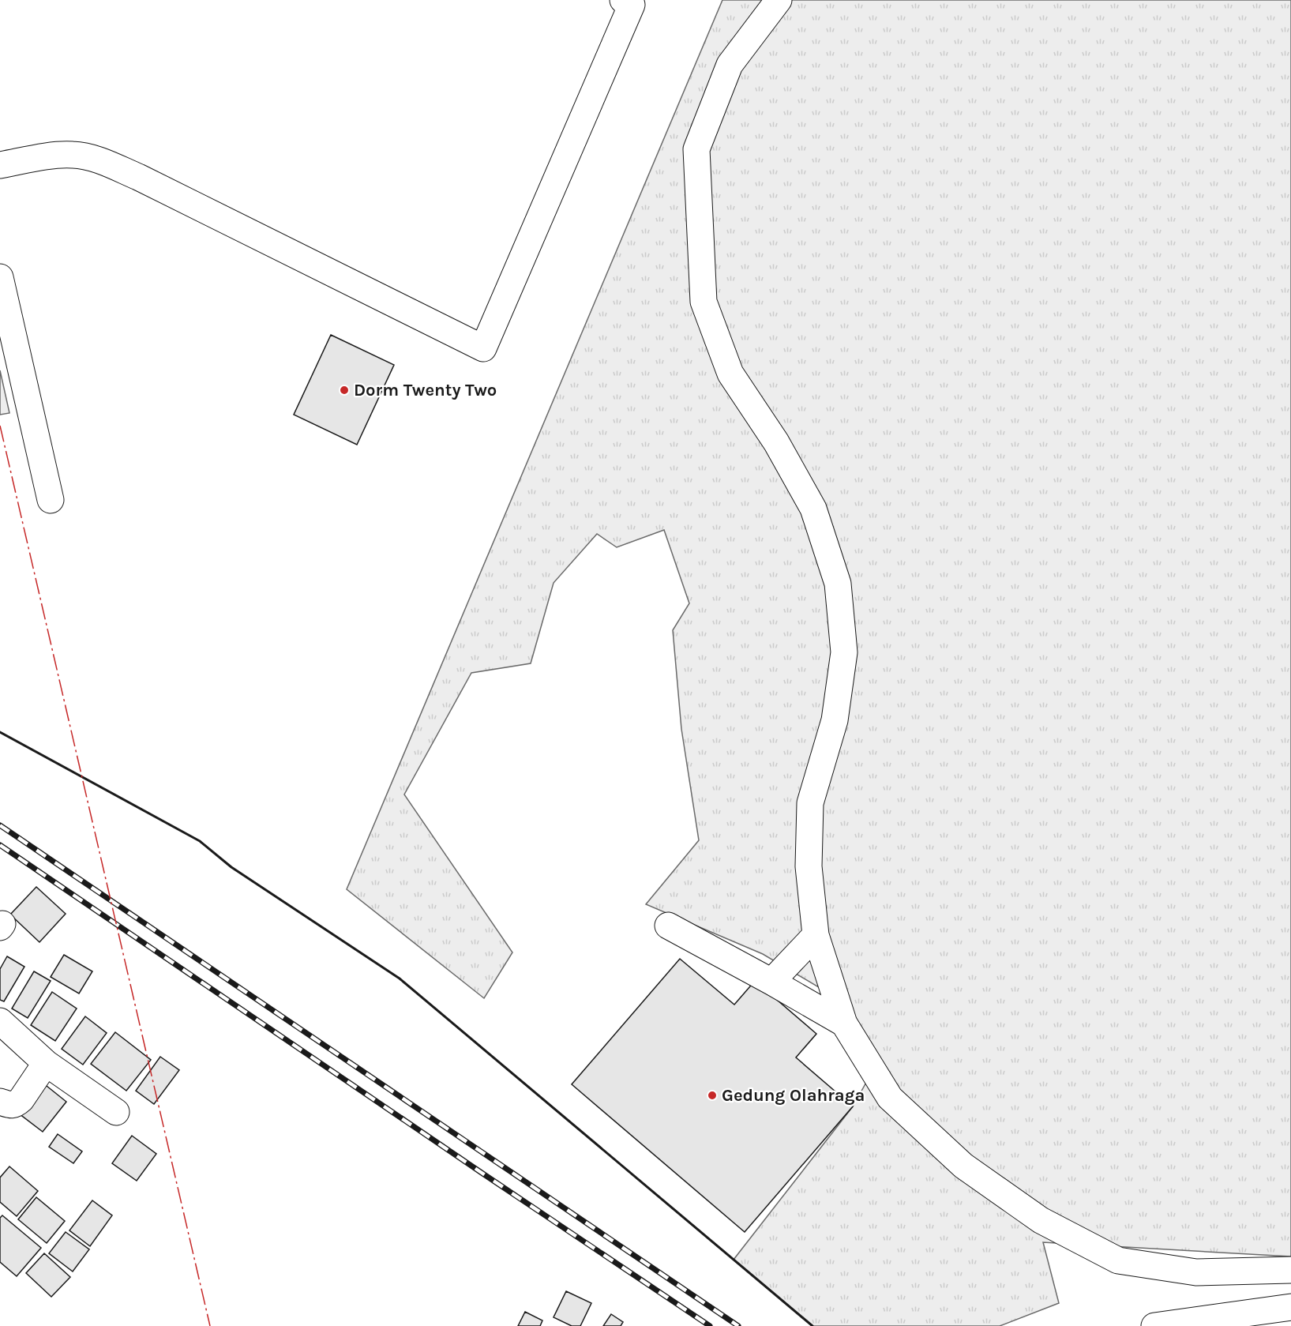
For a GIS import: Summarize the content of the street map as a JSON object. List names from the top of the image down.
{
  "places": ["Dorm Twenty Two", "Gedung Olahraga"]
}
